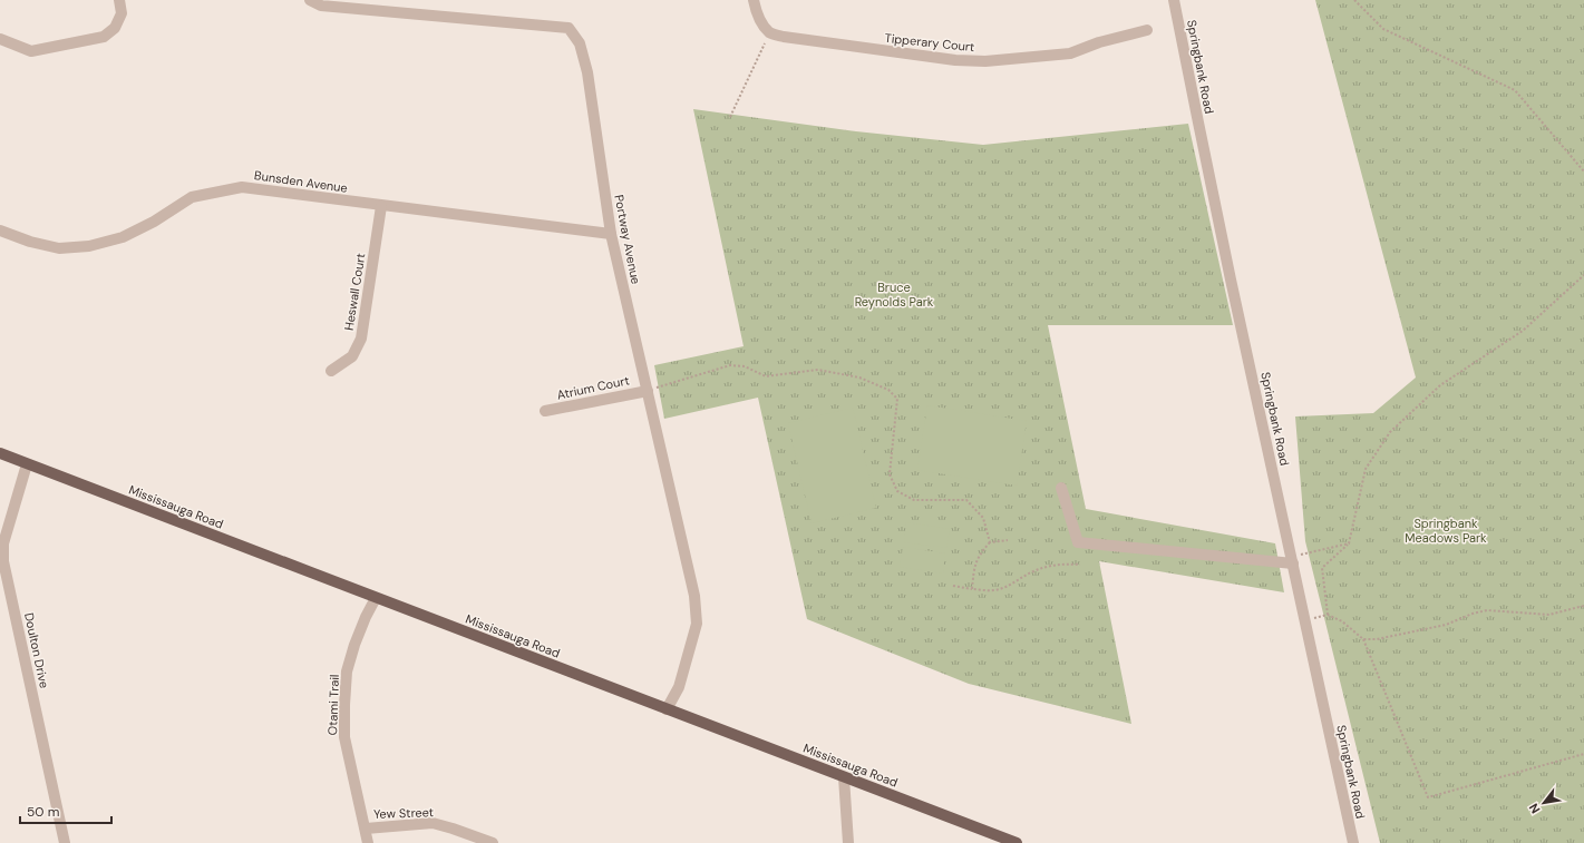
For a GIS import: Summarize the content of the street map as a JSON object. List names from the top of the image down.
{
  "streets": {
    "main road": ["Mississauga Road"],
    "street": [
      "Tipperary Court",
      "Springbank Road",
      "Bunsden Avenue",
      "Portway Avenue",
      "Heswall Court",
      "Atrium Court",
      "Doulton Drive",
      "Otami Trail",
      "Yew Street"
    ]
  },
  "crossings": [
    ["Bunsden Avenue", "Portway Avenue"],
    ["Bunsden Avenue", "Heswall Court"],
    ["Portway Avenue", "Atrium Court"],
    ["Portway Avenue", "Mississauga Road"],
    ["Mississauga Road", "Doulton Drive"],
    ["Mississauga Road", "Otami Trail"],
    ["Otami Trail", "Yew Street"]
  ],
  "parks": ["Bruce Reynolds Park", "Springbank Meadows Park"],
  "scale_bar": "50 m",
  "north": "bottom left"
}
